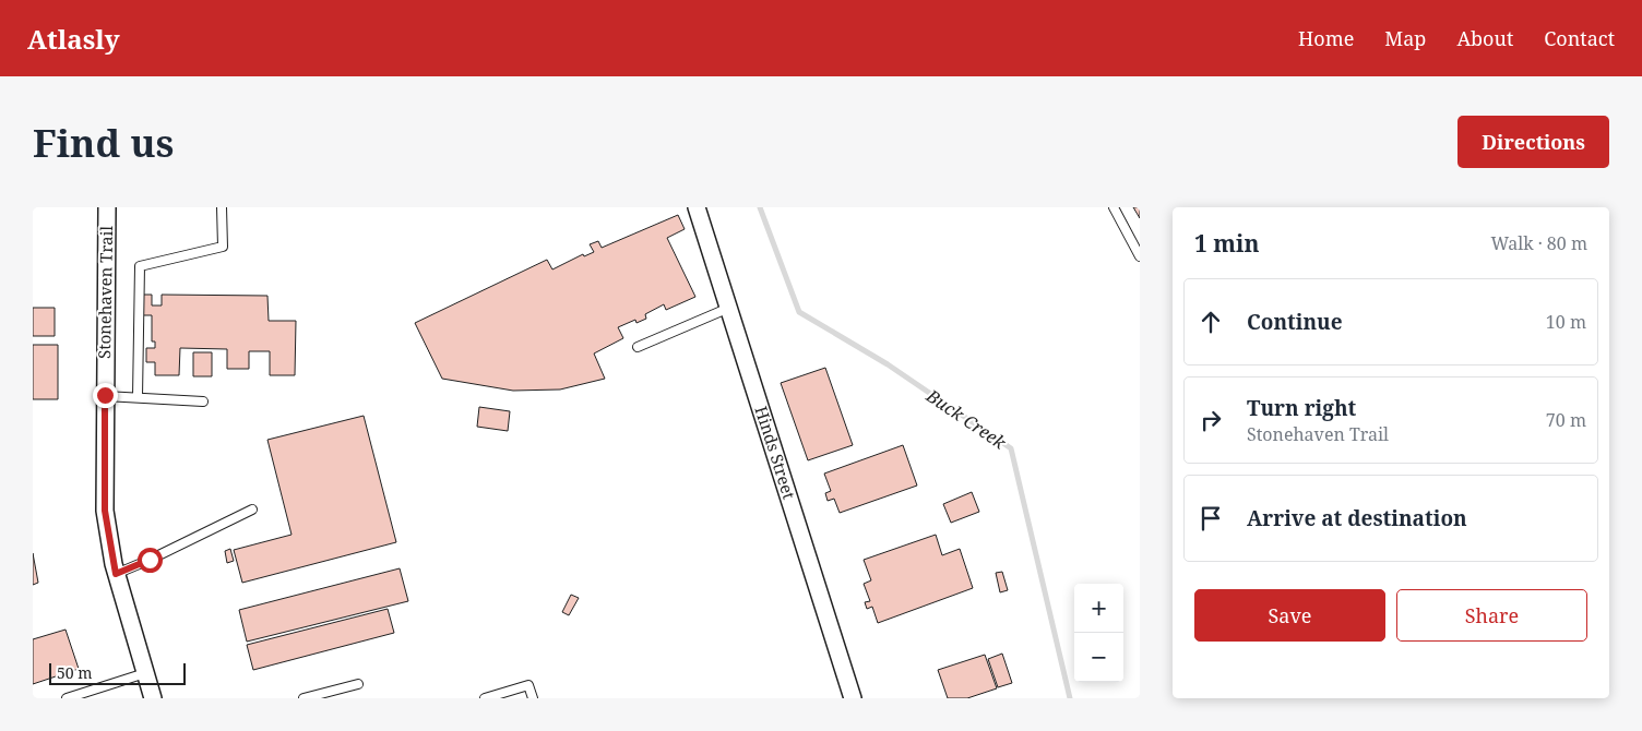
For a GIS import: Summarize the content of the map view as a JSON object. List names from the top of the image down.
{
  "streets": {
    "street": ["Stonehaven Trail", "Hinds Street"]
  },
  "water": ["Buck Creek"],
  "scale_bar": "50 m",
  "page": {
    "header": "Atlasly",
    "nav": [
      "Home",
      "Map",
      "About",
      "Contact"
    ],
    "buttons": [
      "Directions",
      ["Save", "Share"]
    ],
    "title": "Find us",
    "heading": ["1 min", "Walk · 80 m"],
    "list": [
      ["Continue", "10 m"],
      ["Turn right", "Stonehaven Trail", "70 m"],
      "Arrive at destination"
    ],
    "map_buttons": ["+", "−"],
    "scale": "50 m"
  }
}
